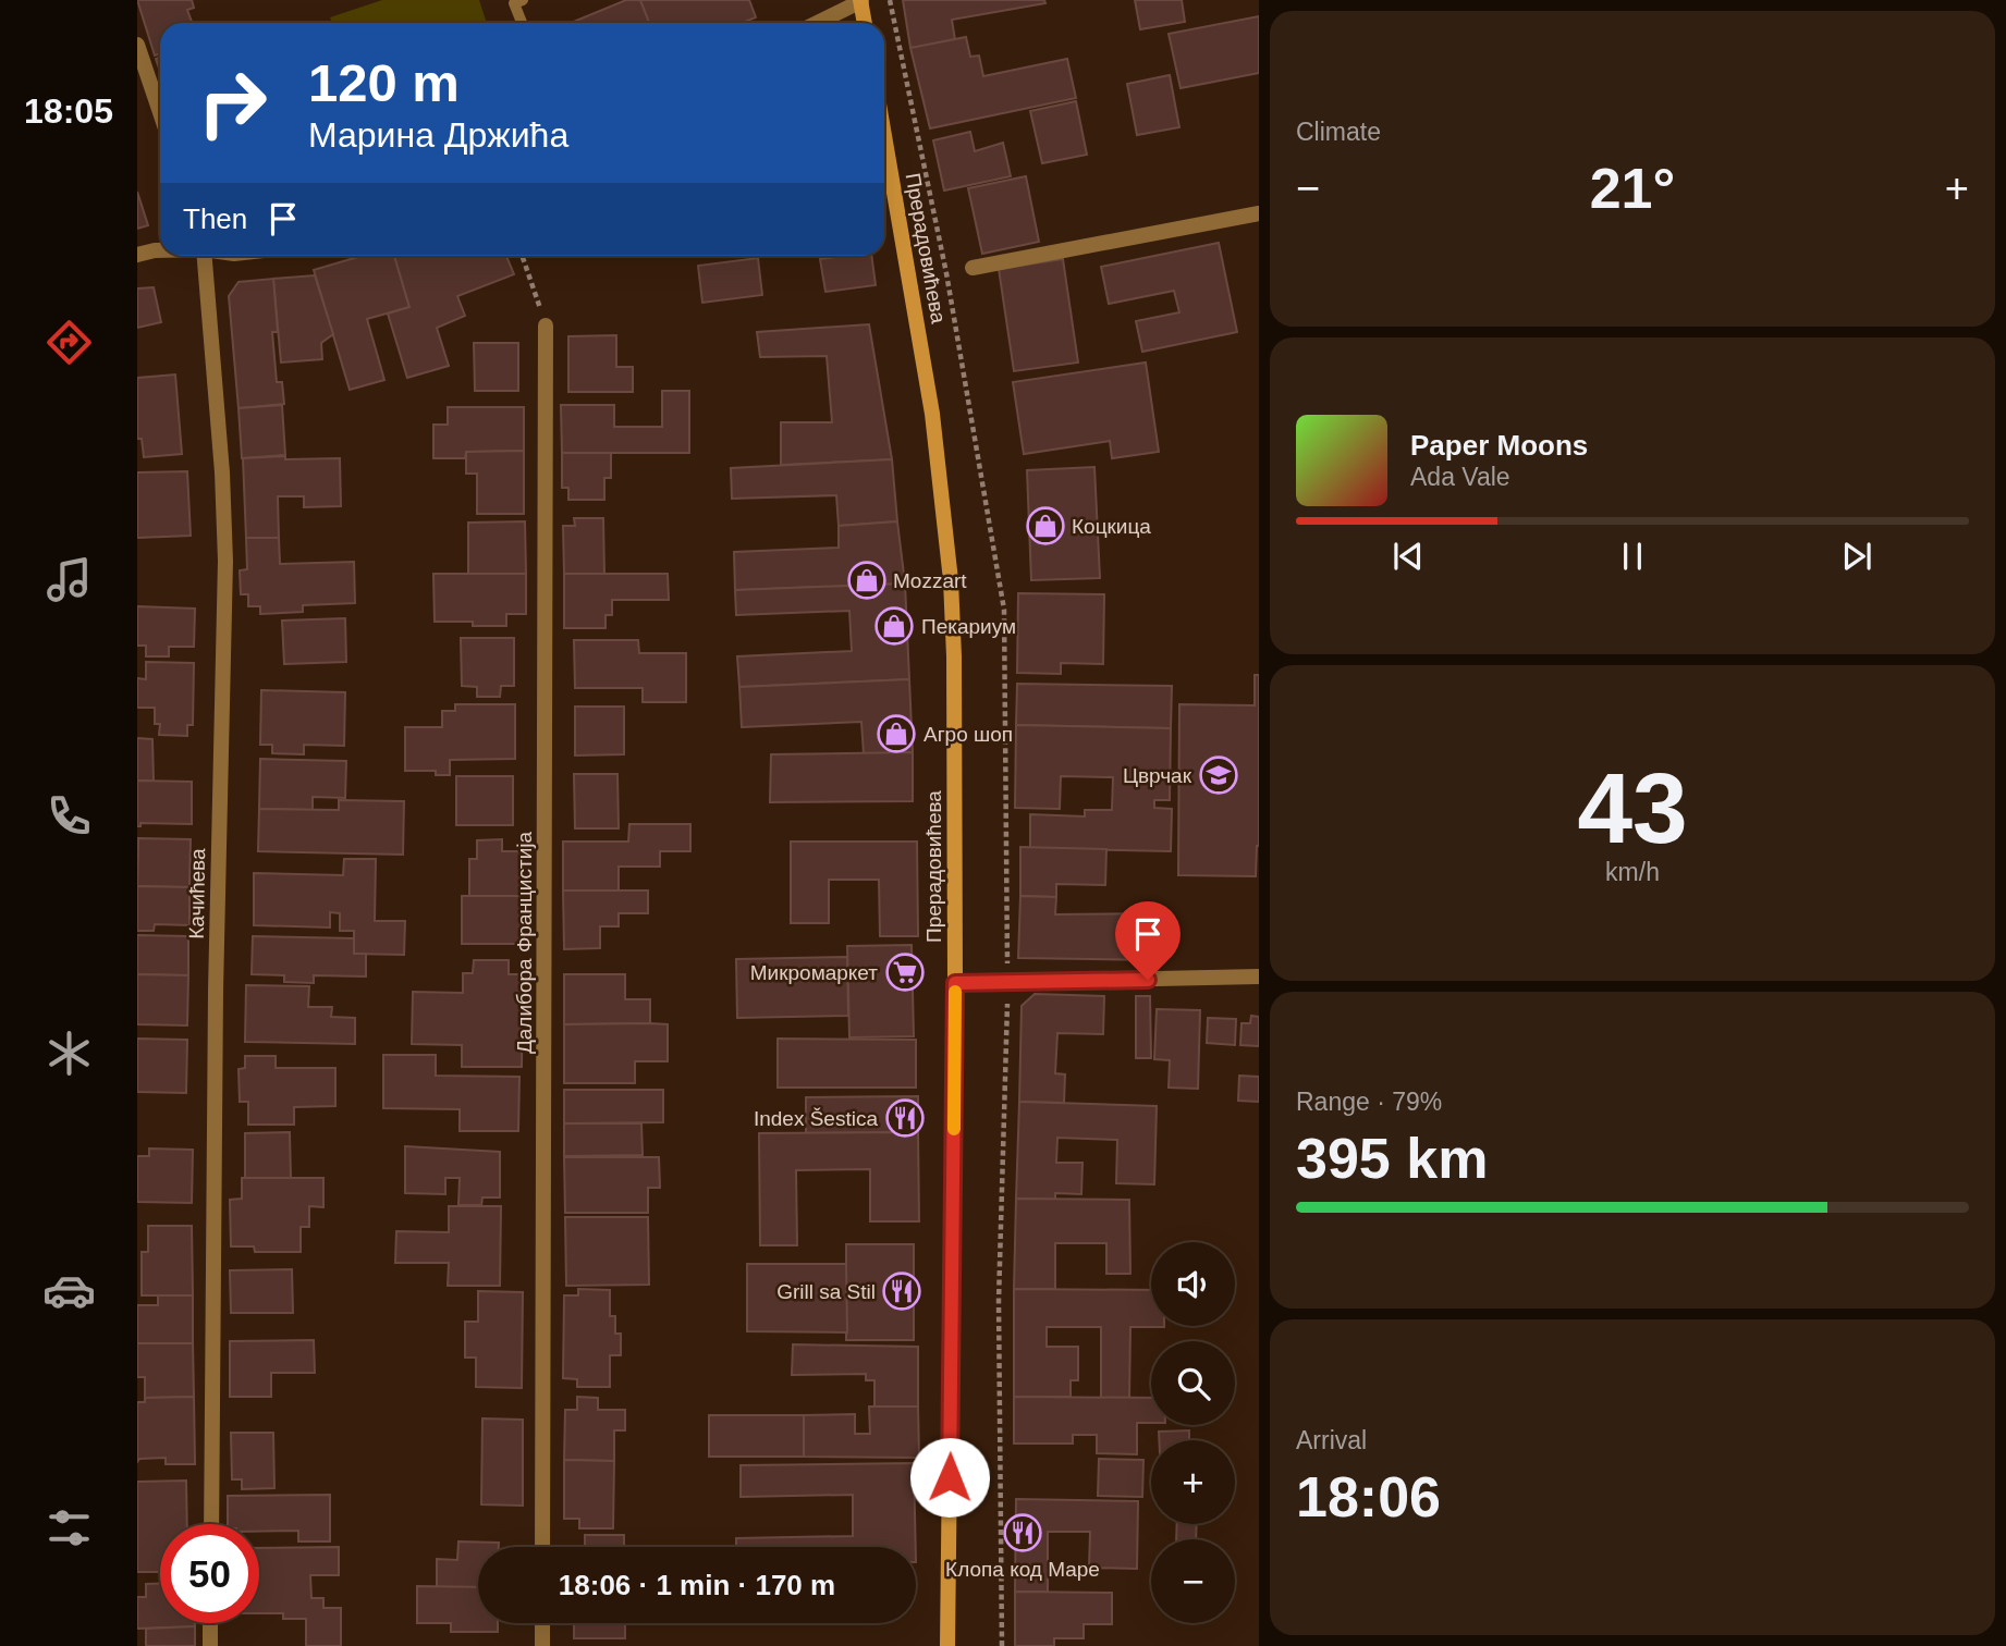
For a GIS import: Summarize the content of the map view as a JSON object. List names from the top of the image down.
{
  "streets": {
    "main road": ["Прерадовићева"],
    "street": ["Качићева", "Далибора Францистија"]
  },
  "places": {
    "shop": [
      "Коцкица",
      "Mozzart",
      "Пекариум",
      "Агро шоп"
    ],
    "school or university": ["Цврчак"],
    "supermarket": ["Микромаркет"],
    "restaurant": ["Index Šestica", "Grill sa Stil", "Клопа код Маре"]
  },
  "page": {
    "tabs": "18:05",
    "tile": [
      "Climate",
      ["43", "km/h"],
      ["Range · 79%", "395 km"],
      ["Arrival", "18:06"]
    ],
    "turn": ["120 m", "Марина Држића"],
    "heat": ["−", "21°", "+"],
    "then": "Then",
    "song": ["Paper Moons", "Ada Vale"],
    "map_buttons": ["+", "−"],
    "limit": "50",
    "trip": "18:06 · 1 min · 170 m"
  }
}
